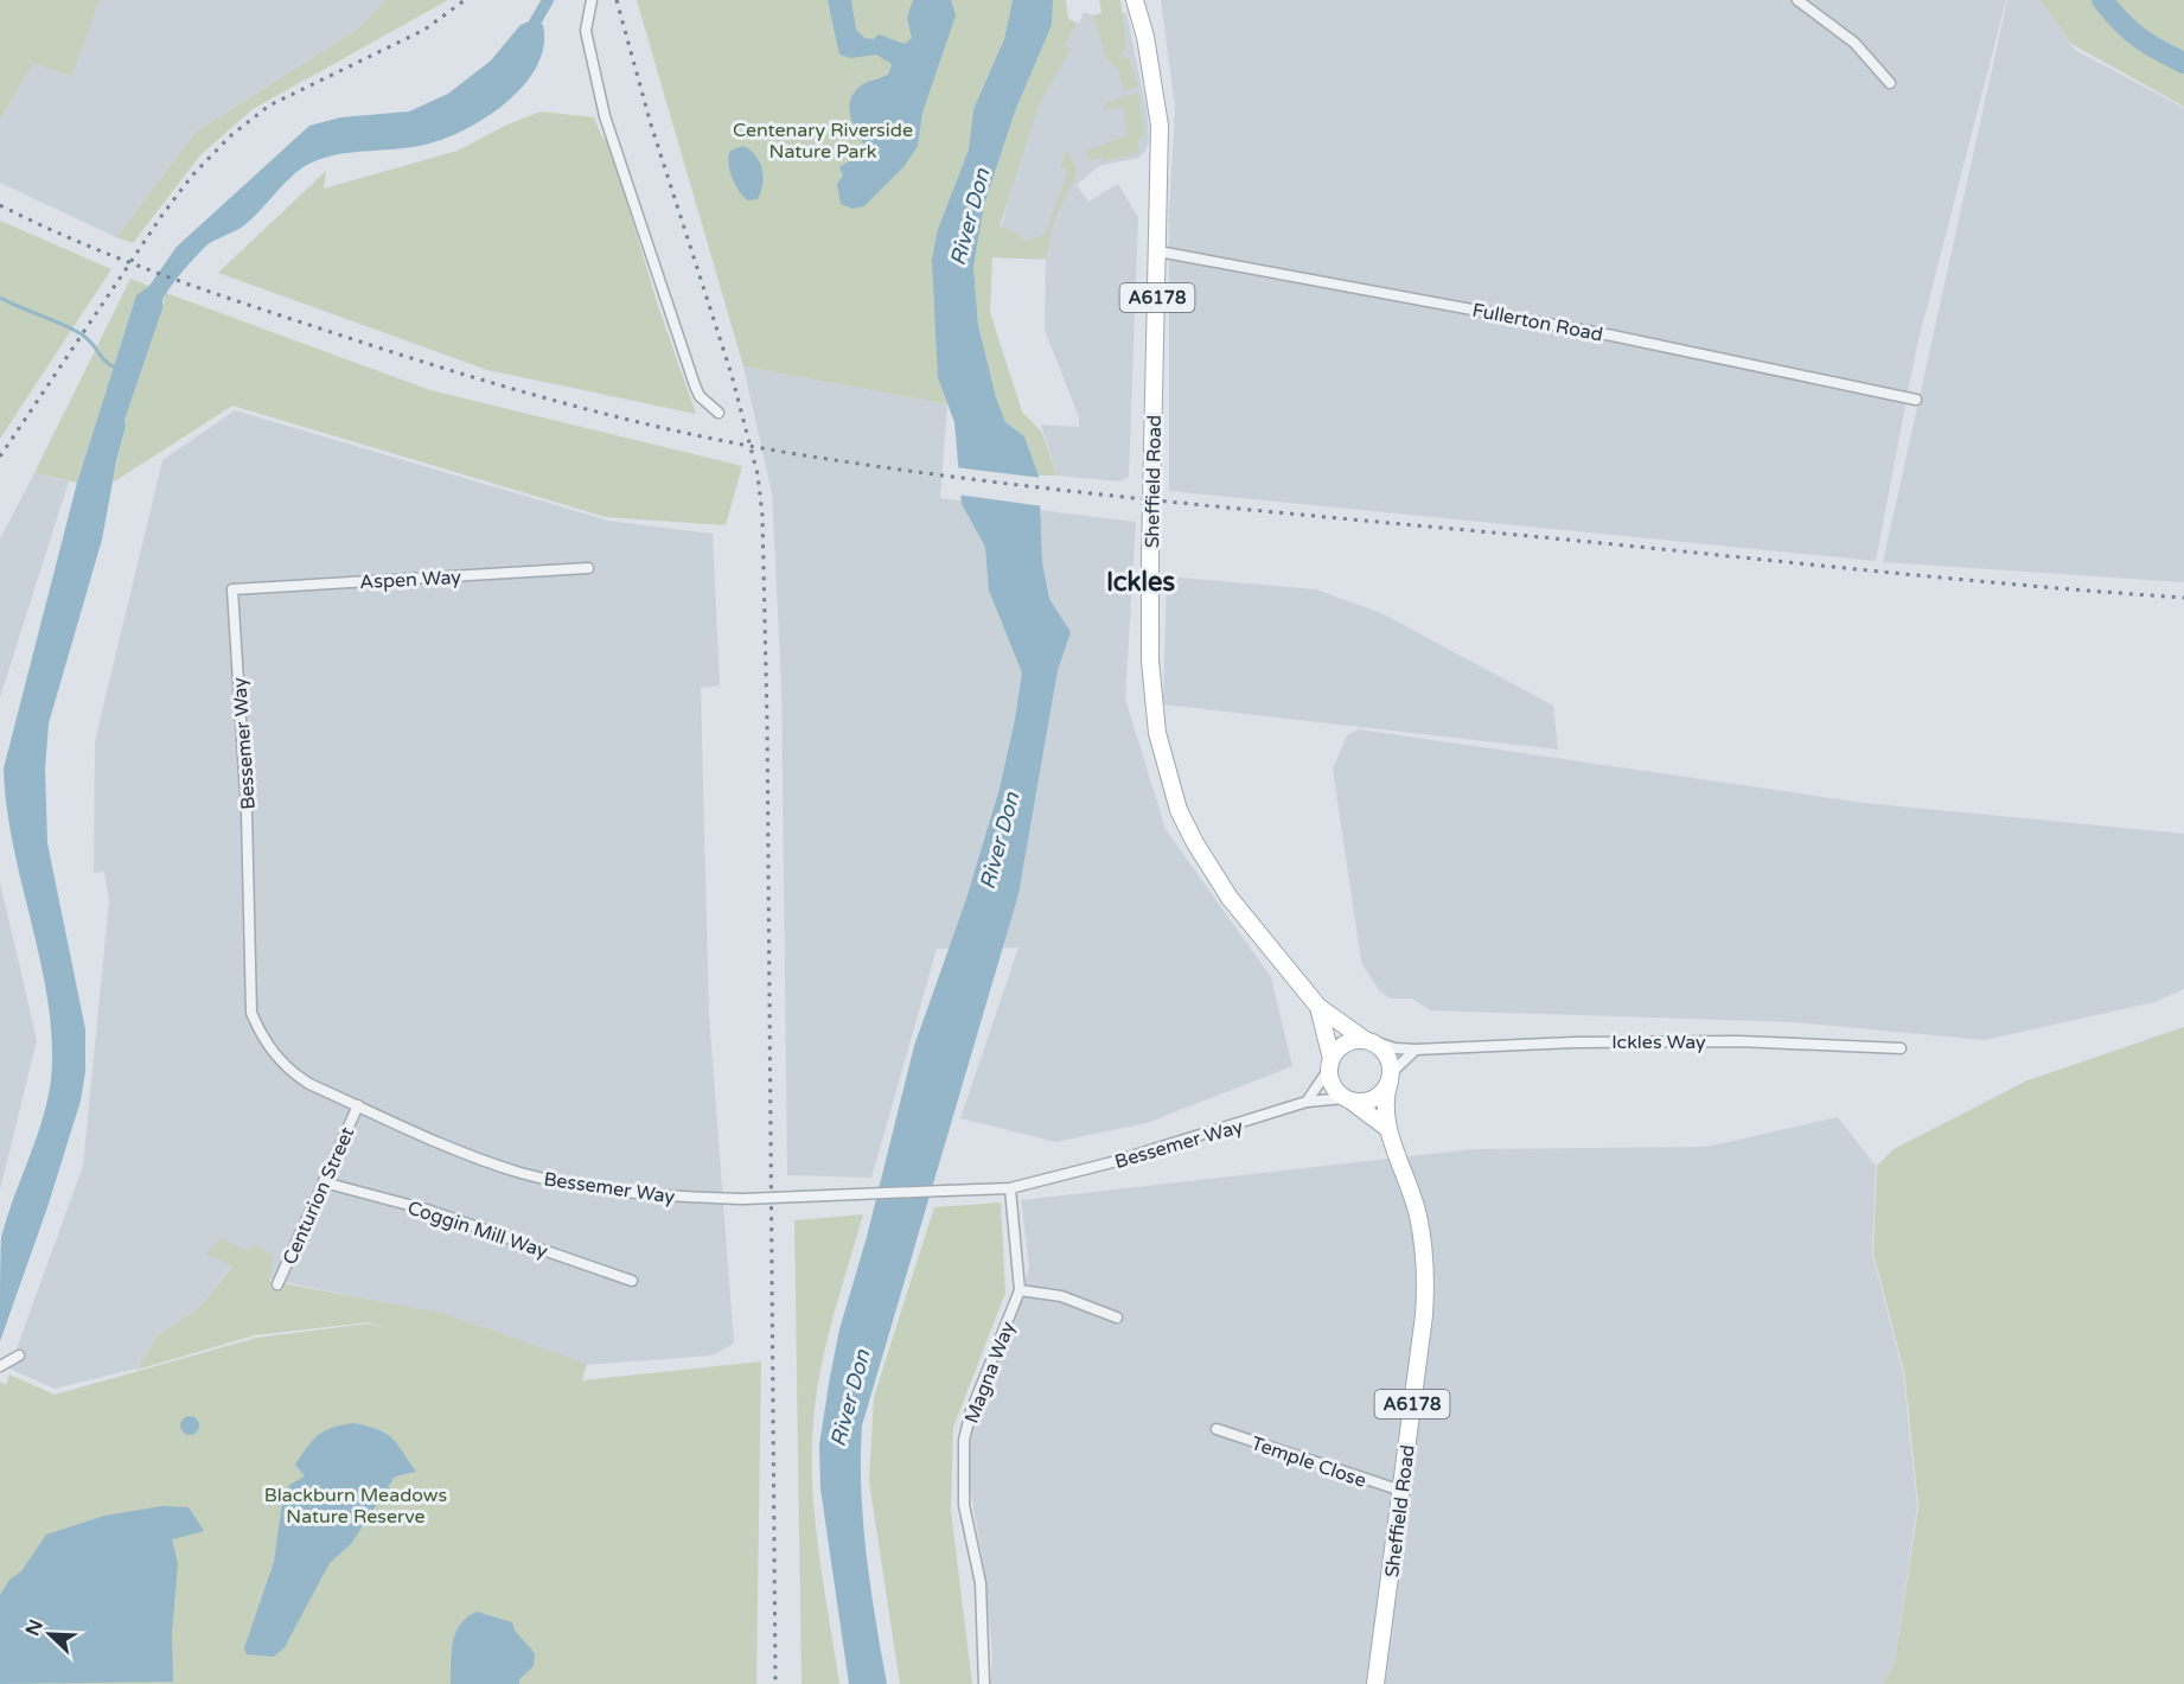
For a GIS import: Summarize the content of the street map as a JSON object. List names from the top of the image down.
{
  "streets": {
    "main road": ["A6178", "Sheffield Road"],
    "street": [
      "Fullerton Road",
      "Aspen Way",
      "Bessemer Way",
      "Ickles Way",
      "Centurion Street",
      "Coggin Mill Way",
      "Magna Way",
      "Temple Close"
    ]
  },
  "crossings": [
    ["Fullerton Road", "Sheffield Road"],
    ["Sheffield Road", "Bessemer Way"],
    ["Sheffield Road", "Ickles Way"],
    ["Sheffield Road", "Temple Close"],
    ["Aspen Way", "Bessemer Way"],
    ["Bessemer Way", "Ickles Way"],
    ["Bessemer Way", "Centurion Street"],
    ["Bessemer Way", "Magna Way"],
    ["Centurion Street", "Coggin Mill Way"]
  ],
  "districts": ["Ickles"],
  "water": ["River Don"],
  "parks": ["Centenary Riverside Nature Park", "Blackburn Meadows Nature Reserve"],
  "north": "top left"
}
